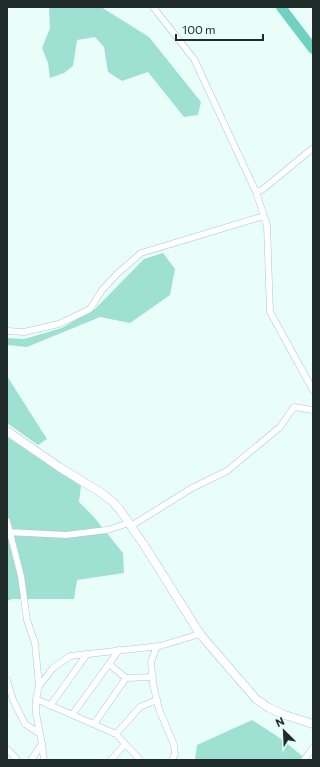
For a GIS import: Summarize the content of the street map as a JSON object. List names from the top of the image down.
{
  "scale_bar": "100 m",
  "north": "top left"
}
